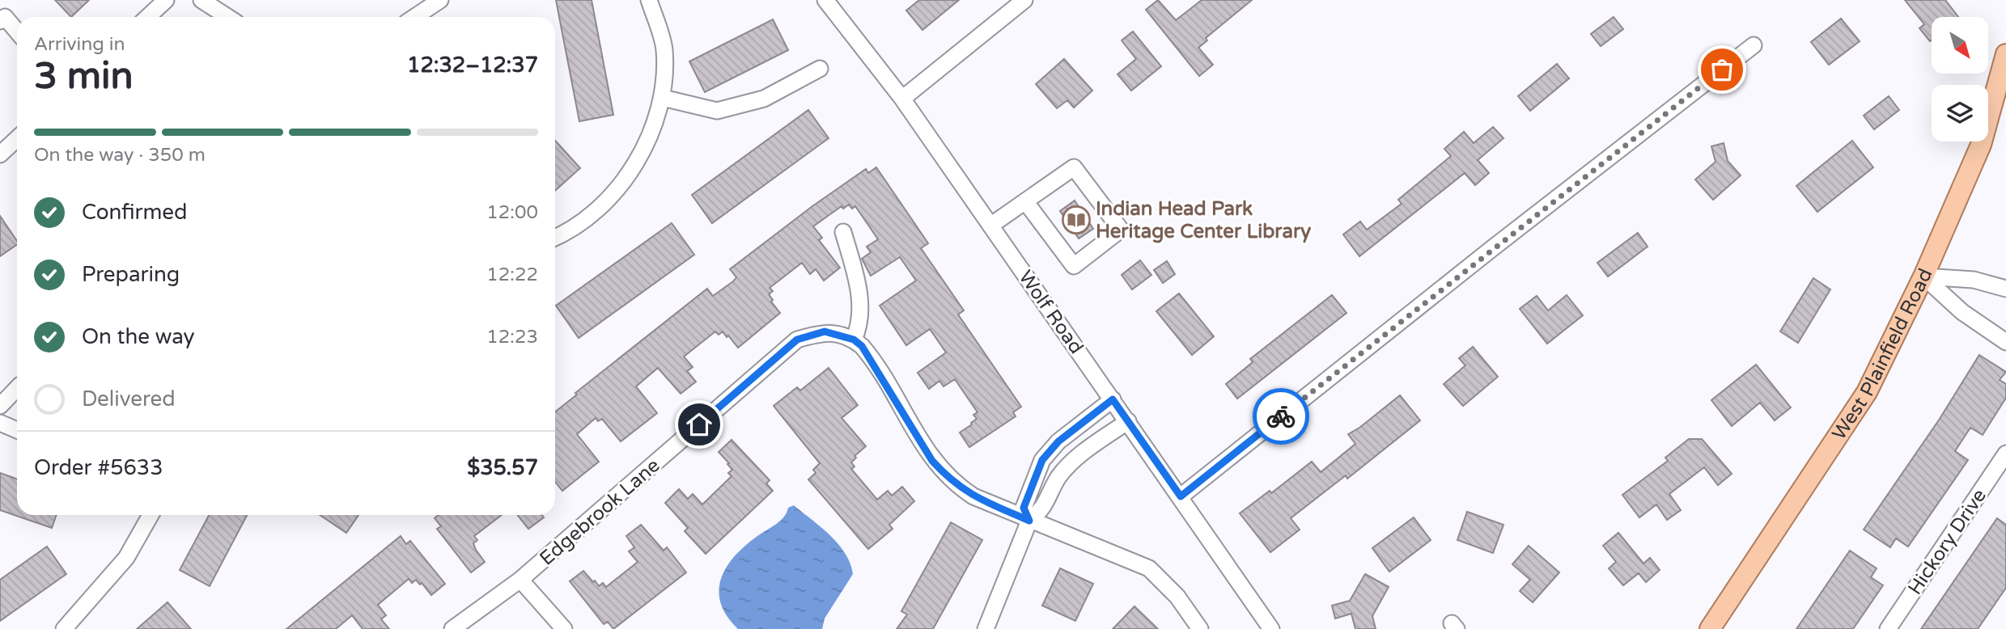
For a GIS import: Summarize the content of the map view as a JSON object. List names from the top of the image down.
{
  "streets": {
    "main road": ["West Plainfield Road"],
    "street": ["Wolf Road", "Edgebrook Lane", "Hickory Drive"]
  },
  "places": {
    "library": ["Indian Head Park Heritage Center Library"]
  },
  "north": "bottom right",
  "page": {
    "heading": ["3 min", "Arriving in", "12:32–12:37"],
    "panel": ["Order #5633", "$35.57"],
    "bar": "On the way · 350 m",
    "list": [
      ["Confirmed", "12:00"],
      ["Preparing", "12:22"],
      ["On the way", "12:23"],
      "Delivered"
    ]
  }
}
